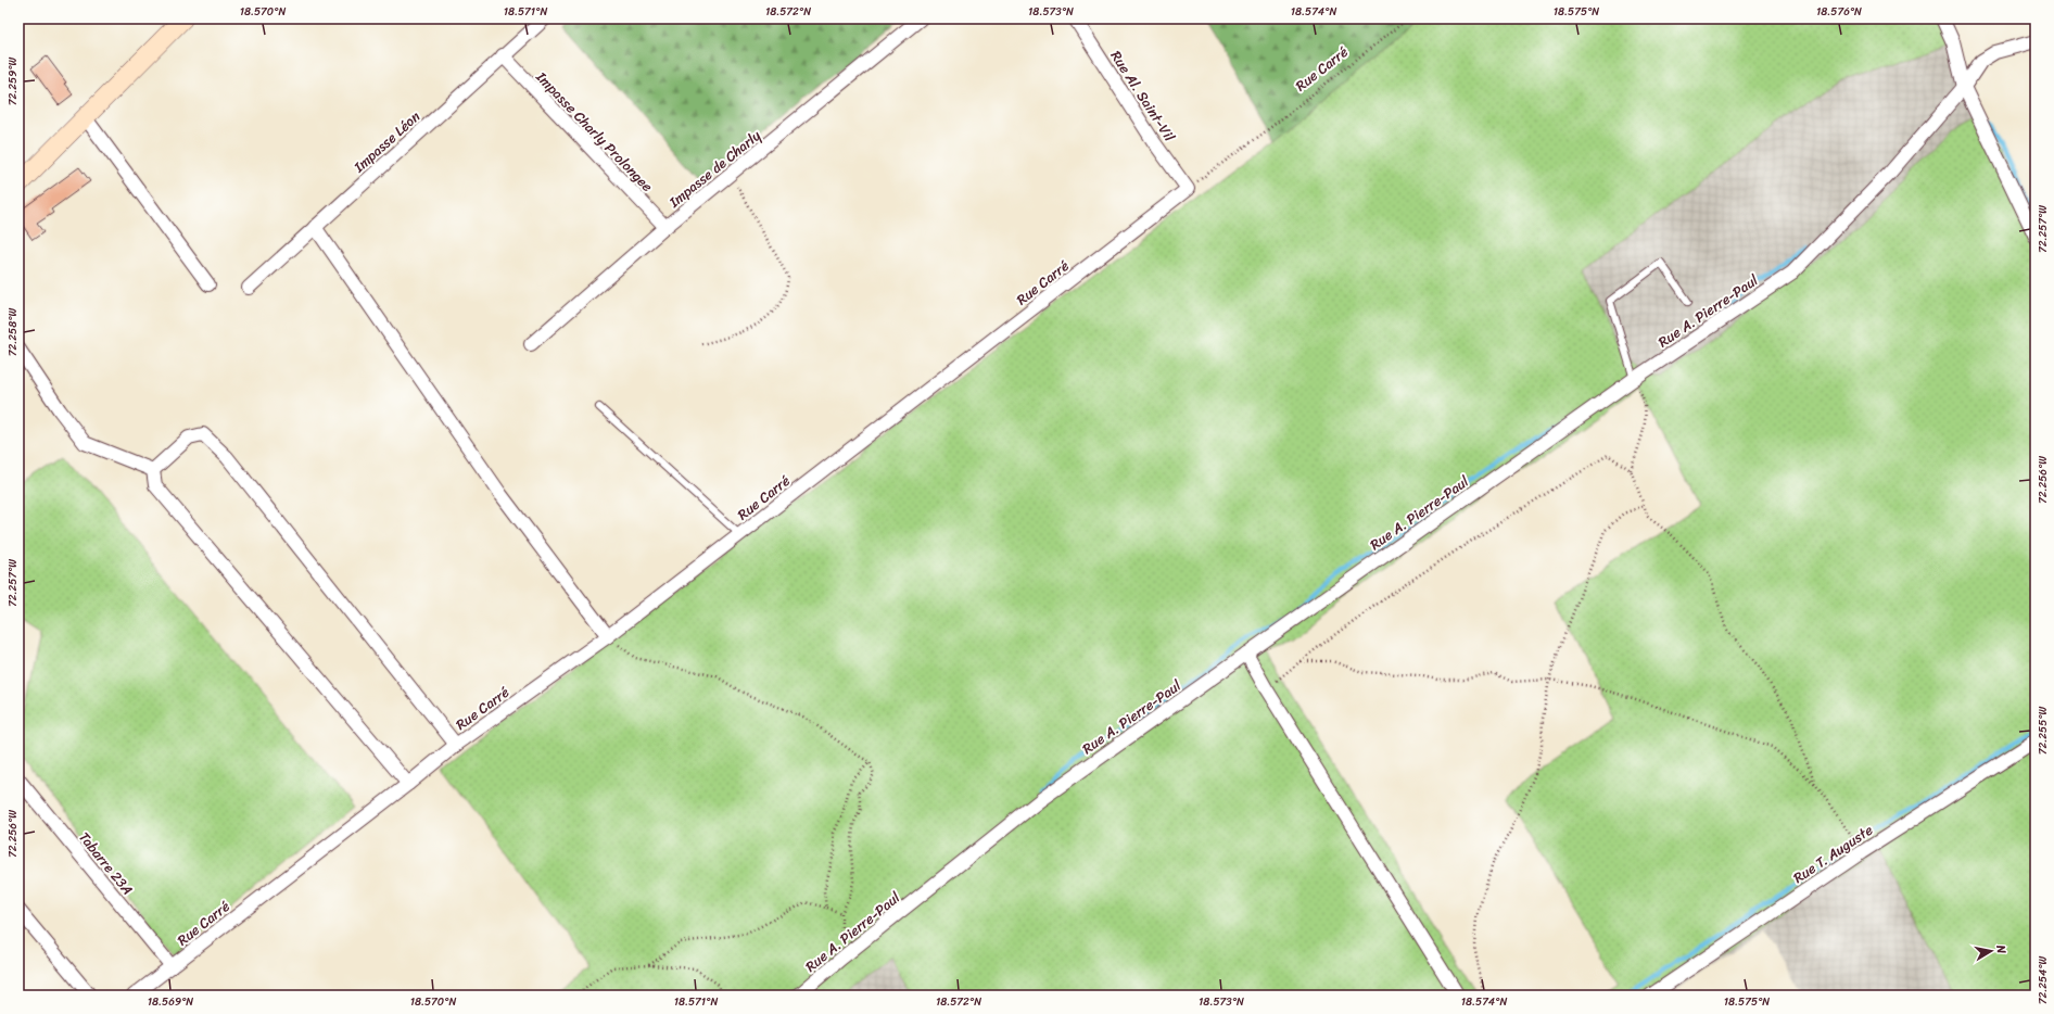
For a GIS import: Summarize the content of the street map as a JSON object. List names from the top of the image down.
{
  "streets": {
    "street": [
      "Rue Carré",
      "Rue Al. Saint-Vil",
      "Impasse Charly Prolongee",
      "Impasse Léon",
      "Impasse de Charly",
      "Rue A. Pierre-Paul",
      "Rue T. Auguste",
      "Tabarre 23A"
    ]
  },
  "crossings": [
    ["Rue Carré", "Rue Al. Saint-Vil"],
    ["Rue Carré", "Tabarre 23A"],
    ["Impasse Charly Prolongee", "Impasse Léon"],
    ["Impasse Charly Prolongee", "Impasse de Charly"]
  ],
  "north": "right",
  "coordinates": [
    "18.570°N",
    "18.571°N",
    "18.572°N",
    "18.573°N",
    "18.574°N",
    "18.575°N",
    "18.576°N",
    "72.259°W",
    "72.257°W",
    "72.258°W",
    "72.256°W",
    "72.255°W",
    "72.254°W",
    "18.569°N"
  ]
}
